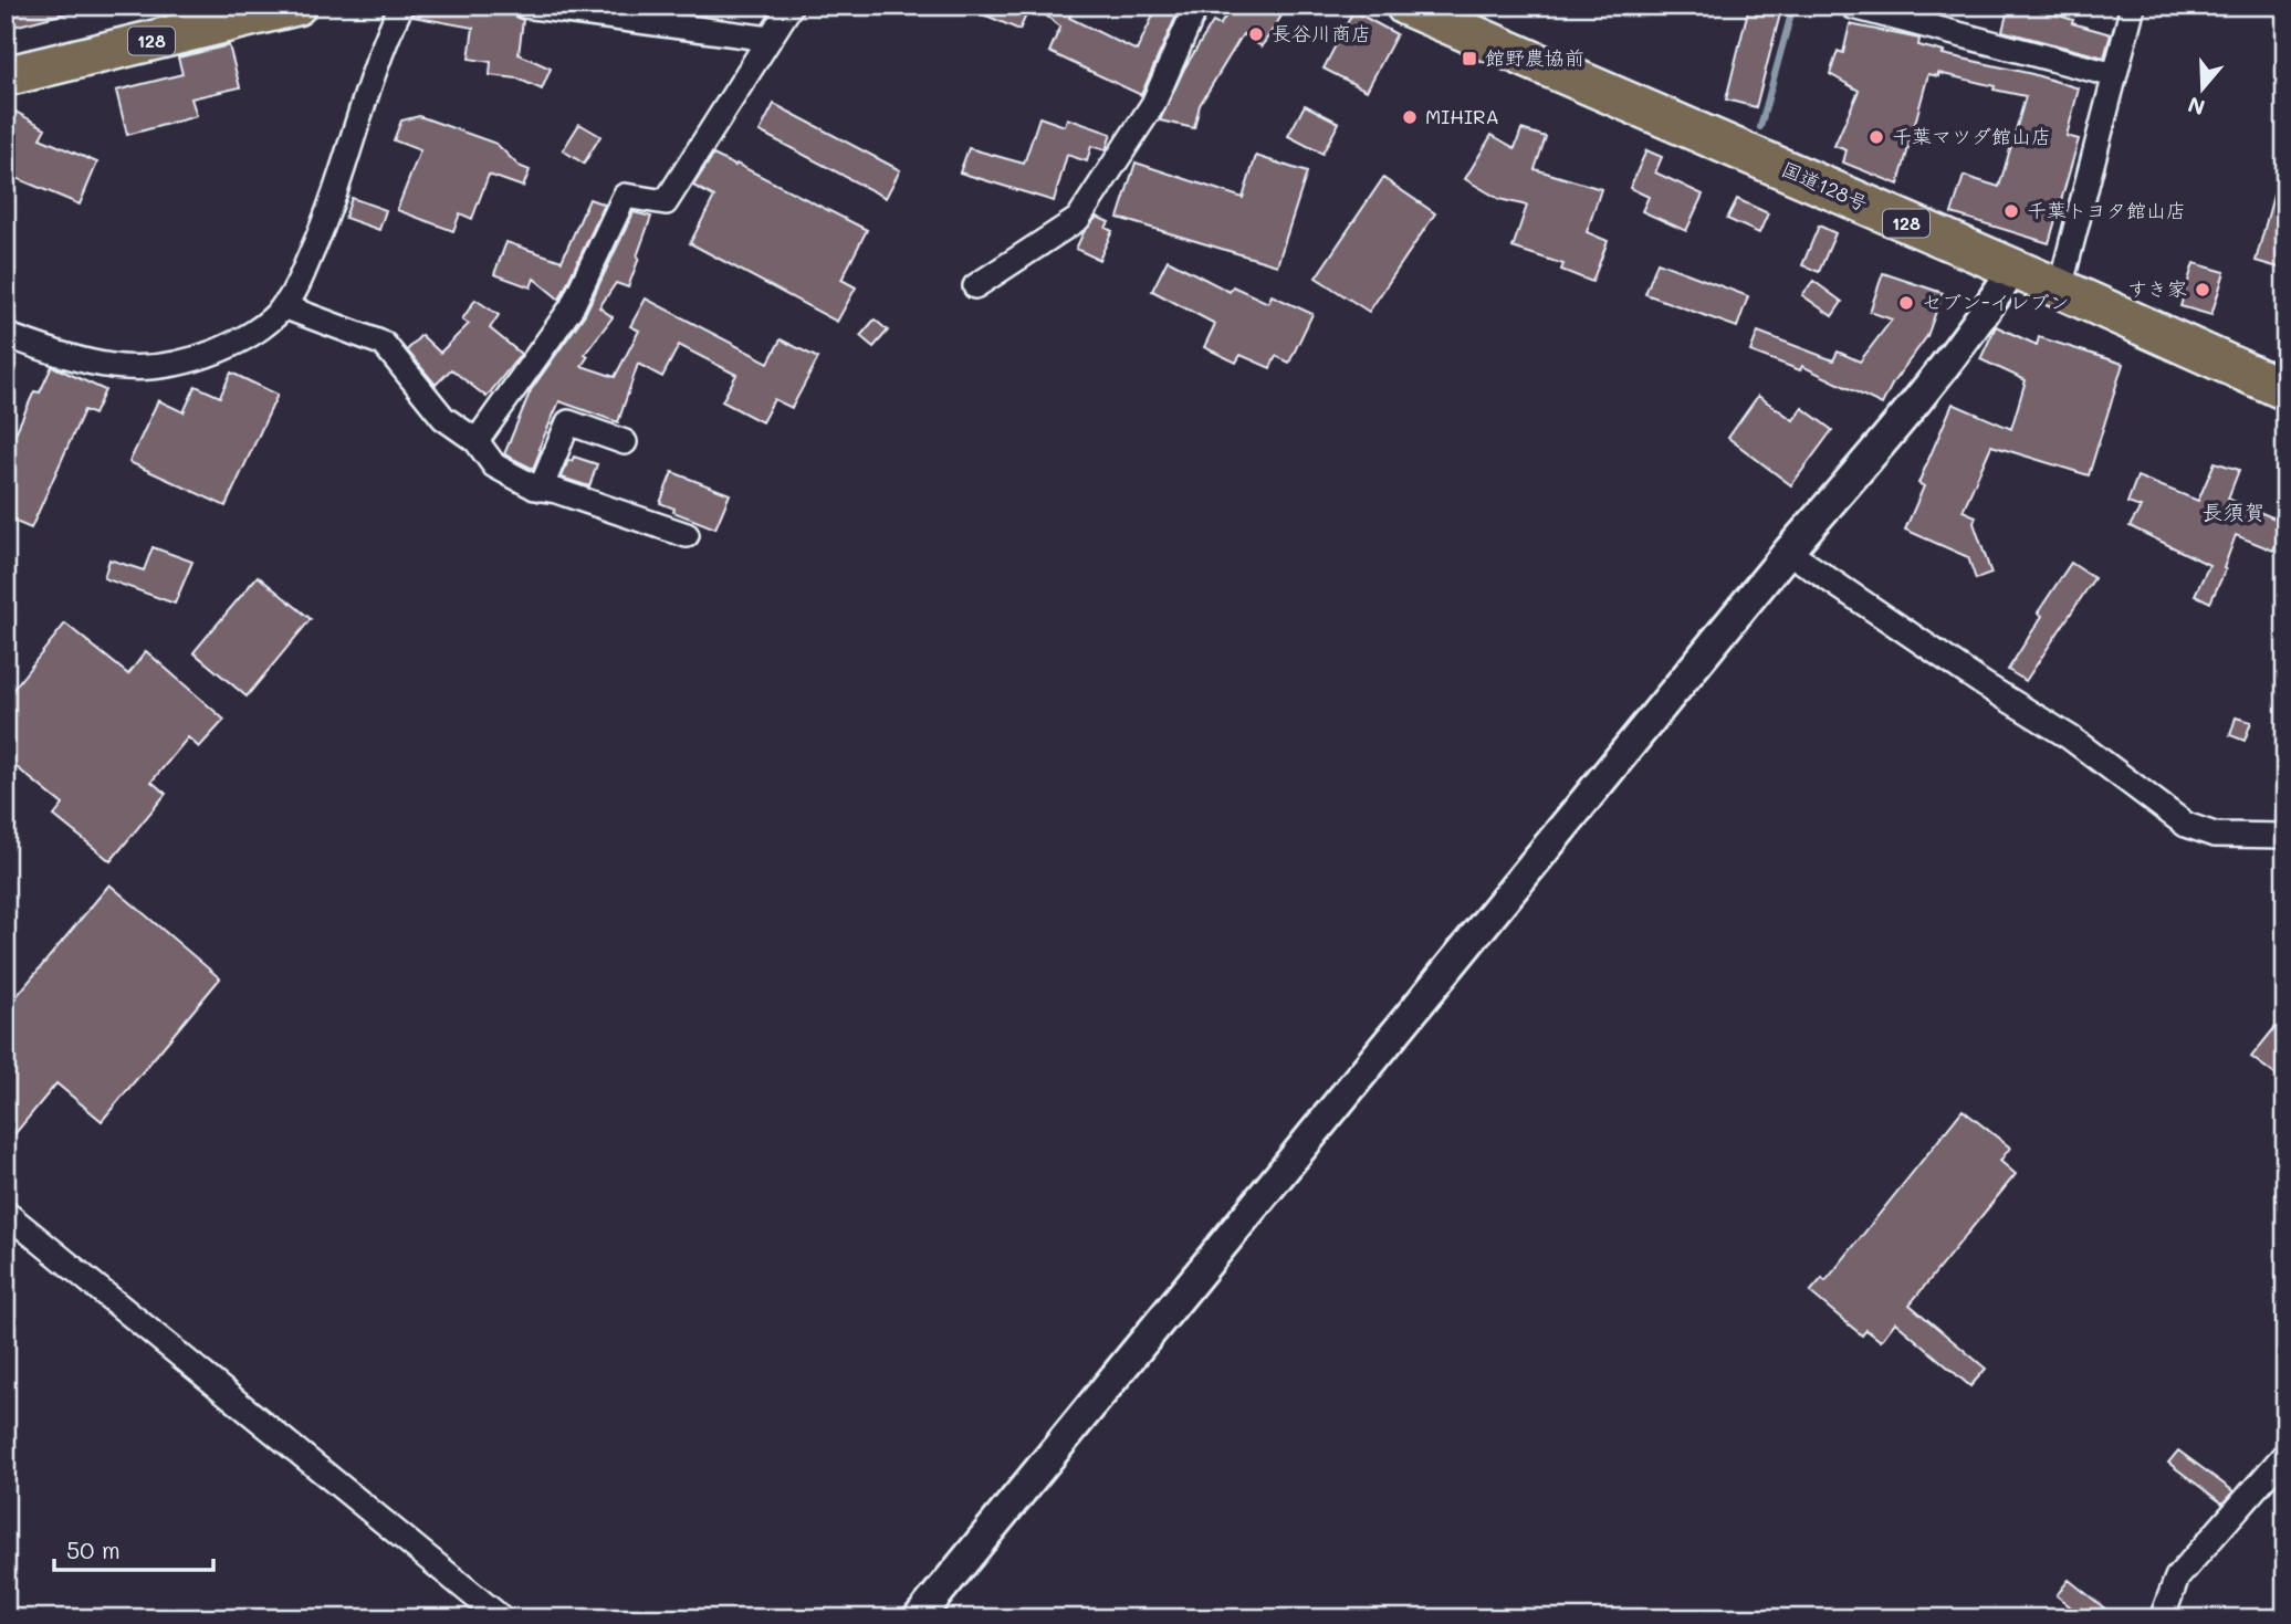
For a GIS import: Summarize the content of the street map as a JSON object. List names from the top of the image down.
{
  "streets": {
    "highway": ["128", "国道128号"]
  },
  "districts": ["長須賀"],
  "places": {
    "other": [
      "長谷川商店",
      "MIHIRA",
      "千葉マツダ館山店",
      "千葉トヨタ館山店",
      "すき家",
      "セブン-イレブン"
    ],
    "transit": ["館野農協前"]
  },
  "scale_bar": "50 m",
  "north": "bottom"
}
